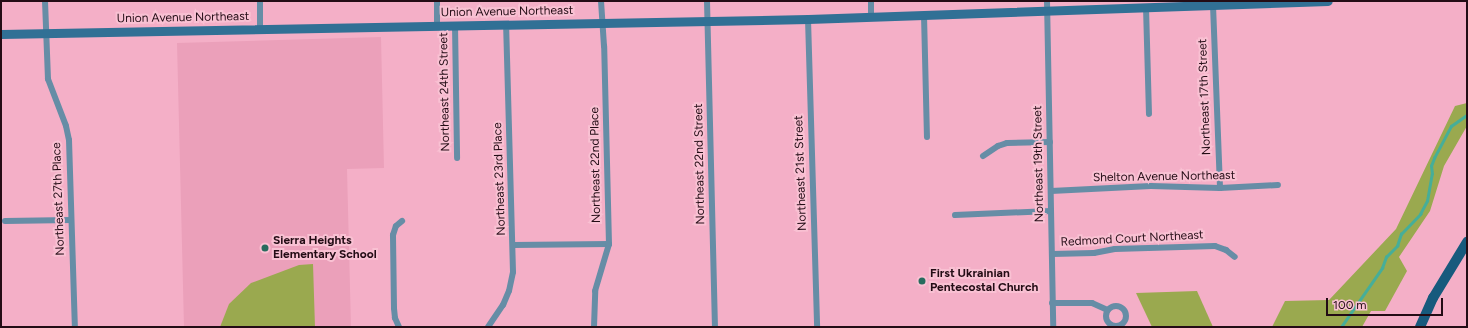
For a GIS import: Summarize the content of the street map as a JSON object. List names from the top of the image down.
{
  "streets": {
    "street": [
      "Union Avenue Northeast",
      "Northeast 24th Street",
      "Northeast 17th Street",
      "Northeast 22nd Street",
      "Northeast 19th Street",
      "Northeast 22nd Place",
      "Northeast 21st Street",
      "Shelton Avenue Northeast",
      "Northeast 23rd Place",
      "Northeast 27th Place",
      "Redmond Court Northeast"
    ]
  },
  "crossings": [
    ["Union Avenue Northeast", "Northeast 24th Street"],
    ["Union Avenue Northeast", "Northeast 17th Street"],
    ["Union Avenue Northeast", "Northeast 22nd Street"],
    ["Union Avenue Northeast", "Northeast 19th Street"],
    ["Union Avenue Northeast", "Northeast 22nd Place"],
    ["Union Avenue Northeast", "Northeast 21st Street"],
    ["Union Avenue Northeast", "Northeast 23rd Place"],
    ["Union Avenue Northeast", "Northeast 27th Place"],
    ["Northeast 17th Street", "Shelton Avenue Northeast"],
    ["Northeast 19th Street", "Shelton Avenue Northeast"],
    ["Northeast 19th Street", "Redmond Court Northeast"]
  ],
  "places": ["Sierra Heights Elementary School", "First Ukrainian Pentecostal Church"],
  "scale_bar": "100 m"
}
